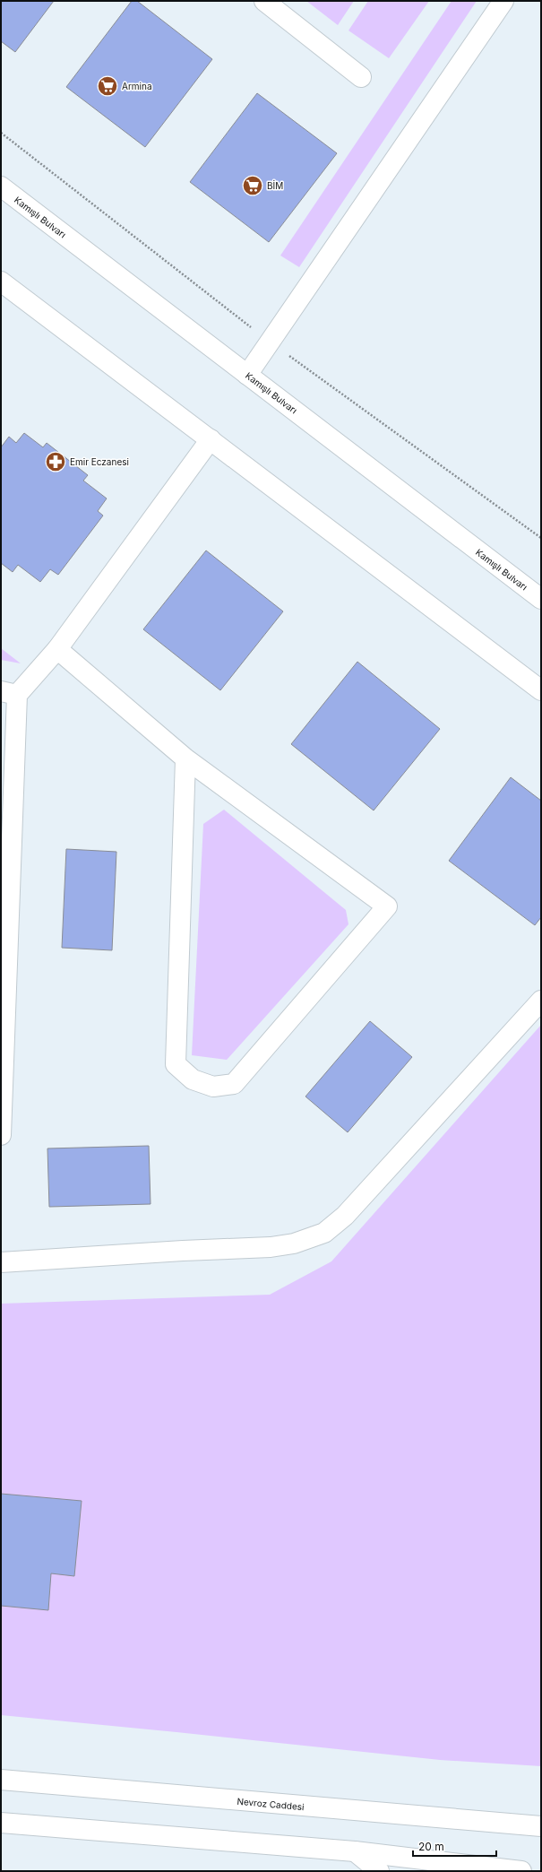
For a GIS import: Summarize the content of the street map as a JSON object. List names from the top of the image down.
{
  "streets": {
    "main road": ["Kamışlı Bulvarı", "Nevroz Caddesi"]
  },
  "places": {
    "supermarket": ["Armina", "BİM"],
    "pharmacy": ["Emir Eczanesi"]
  },
  "scale_bar": "20 m"
}
